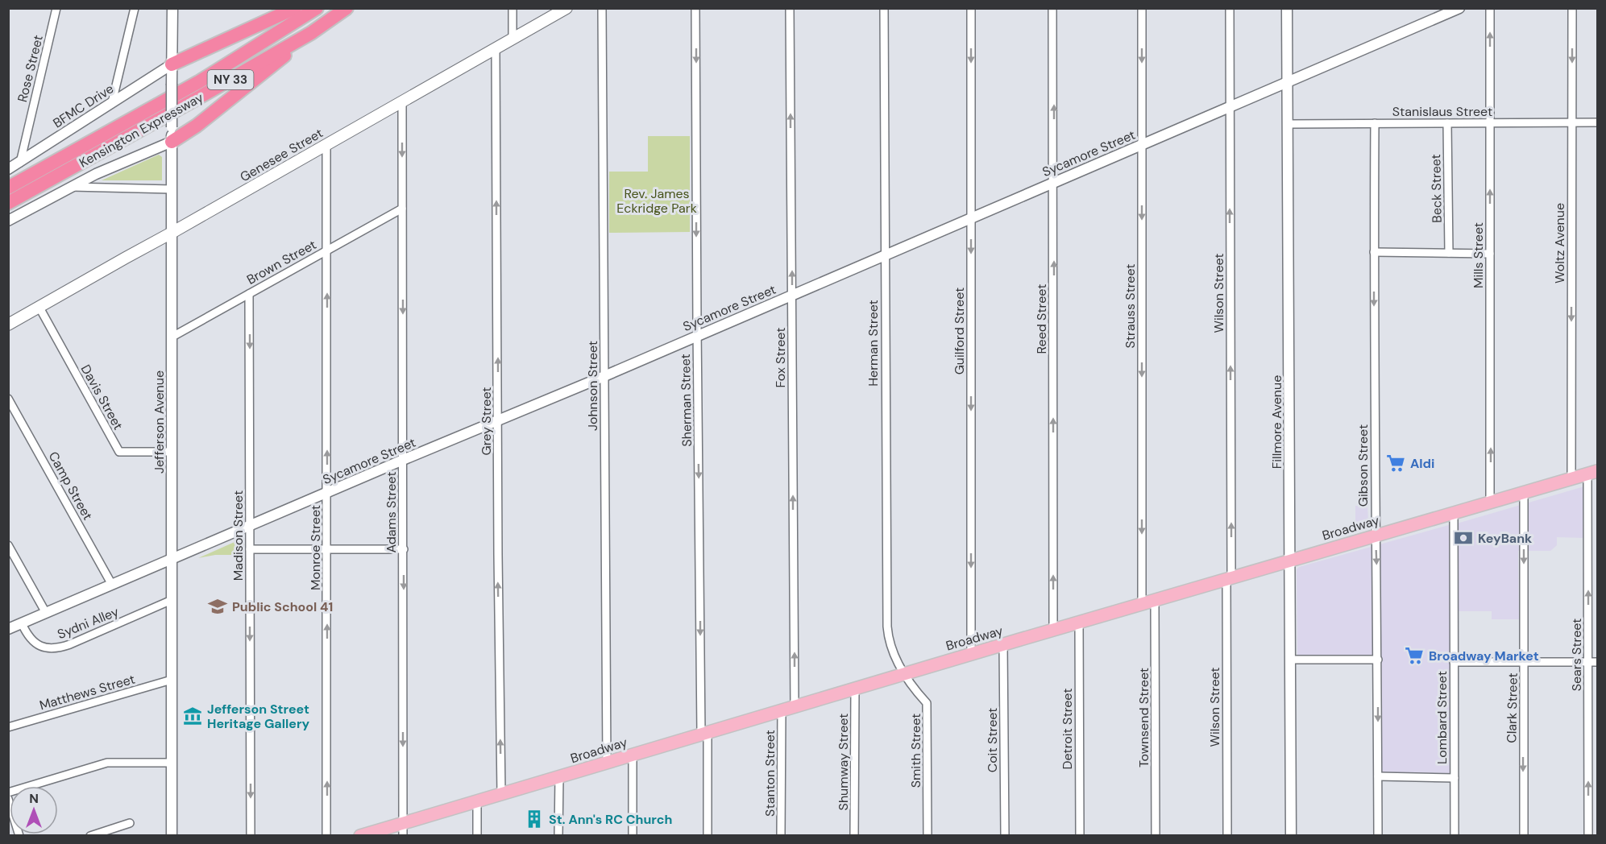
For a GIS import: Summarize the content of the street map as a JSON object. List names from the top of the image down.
{
  "streets": {
    "highway": ["NY 33", "Kensington Expressway"],
    "main road": ["Genesee Street", "Broadway"],
    "street": [
      "Rose Street",
      "BFMC Drive",
      "Stanislaus Street",
      "Sycamore Street",
      "Beck Street",
      "Woltz Avenue",
      "Mills Street",
      "Brown Street",
      "Wilson Street",
      "Strauss Street",
      "Reed Street",
      "Guilford Street",
      "Herman Street",
      "Fox Street",
      "Johnson Street",
      "Davis Street",
      "Sherman Street",
      "Grey Street",
      "Jefferson Avenue",
      "Fillmore Avenue",
      "Gibson Street",
      "Camp Street",
      "Adams Street",
      "Madison Street",
      "Monroe Street",
      "Sydni Alley",
      "Sears Street",
      "Matthews Street",
      "Clark Street",
      "Townsend Street",
      "Lombard Street",
      "Detroit Street",
      "Coit Street",
      "Smith Street",
      "Shumway Street",
      "Stanton Street"
    ]
  },
  "crossings": [
    ["Rose Street", "BFMC Drive"],
    ["BFMC Drive", "Jefferson Avenue"],
    ["Stanislaus Street", "Beck Street"],
    ["Stanislaus Street", "Woltz Avenue"],
    ["Stanislaus Street", "Mills Street"],
    ["Stanislaus Street", "Fillmore Avenue"],
    ["Stanislaus Street", "Gibson Street"],
    ["Sycamore Street", "Wilson Street"],
    ["Sycamore Street", "Strauss Street"],
    ["Sycamore Street", "Reed Street"],
    ["Sycamore Street", "Guilford Street"],
    ["Sycamore Street", "Herman Street"],
    ["Sycamore Street", "Fox Street"],
    ["Sycamore Street", "Johnson Street"],
    ["Sycamore Street", "Sherman Street"],
    ["Sycamore Street", "Grey Street"],
    ["Sycamore Street", "Jefferson Avenue"],
    ["Sycamore Street", "Fillmore Avenue"],
    ["Sycamore Street", "Camp Street"],
    ["Sycamore Street", "Adams Street"],
    ["Sycamore Street", "Madison Street"],
    ["Sycamore Street", "Monroe Street"],
    ["Sycamore Street", "Sydni Alley"],
    ["Genesee Street", "Davis Street"],
    ["Genesee Street", "Grey Street"],
    ["Genesee Street", "Jefferson Avenue"],
    ["Genesee Street", "Adams Street"],
    ["Genesee Street", "Monroe Street"],
    ["Woltz Avenue", "Broadway"],
    ["Mills Street", "Broadway"],
    ["Brown Street", "Jefferson Avenue"],
    ["Brown Street", "Adams Street"],
    ["Brown Street", "Madison Street"],
    ["Brown Street", "Monroe Street"],
    ["Wilson Street", "Broadway"],
    ["Strauss Street", "Broadway"],
    ["Reed Street", "Broadway"],
    ["Guilford Street", "Broadway"],
    ["Herman Street", "Broadway"],
    ["Herman Street", "Smith Street"],
    ["Fox Street", "Broadway"],
    ["Johnson Street", "Broadway"],
    ["Davis Street", "Jefferson Avenue"],
    ["Sherman Street", "Broadway"],
    ["Grey Street", "Broadway"],
    ["Jefferson Avenue", "Sydni Alley"],
    ["Jefferson Avenue", "Matthews Street"],
    ["Fillmore Avenue", "Broadway"],
    ["Gibson Street", "Broadway"],
    ["Adams Street", "Broadway"],
    ["Broadway", "Sears Street"],
    ["Broadway", "Clark Street"],
    ["Broadway", "Townsend Street"],
    ["Broadway", "Lombard Street"],
    ["Broadway", "Detroit Street"],
    ["Broadway", "Coit Street"],
    ["Broadway", "Smith Street"],
    ["Broadway", "Shumway Street"],
    ["Broadway", "Stanton Street"]
  ],
  "one_way": [
    "Woltz Avenue",
    "Mills Street",
    "Wilson Street",
    "Strauss Street",
    "Reed Street",
    "Guilford Street",
    "Fox Street",
    "Sherman Street",
    "Grey Street",
    "Gibson Street",
    "Adams Street",
    "Madison Street",
    "Monroe Street",
    "Sears Street",
    "Clark Street"
  ],
  "parks": ["Rev. James Eckridge Park"],
  "places": {
    "supermarket": ["Aldi", "Broadway Market"],
    "bank": ["KeyBank"],
    "school or university": ["Public School 41"],
    "museum": ["Jefferson Street Heritage Gallery"],
    "building": ["St. Ann's RC Church"]
  },
  "north": "top"
}
